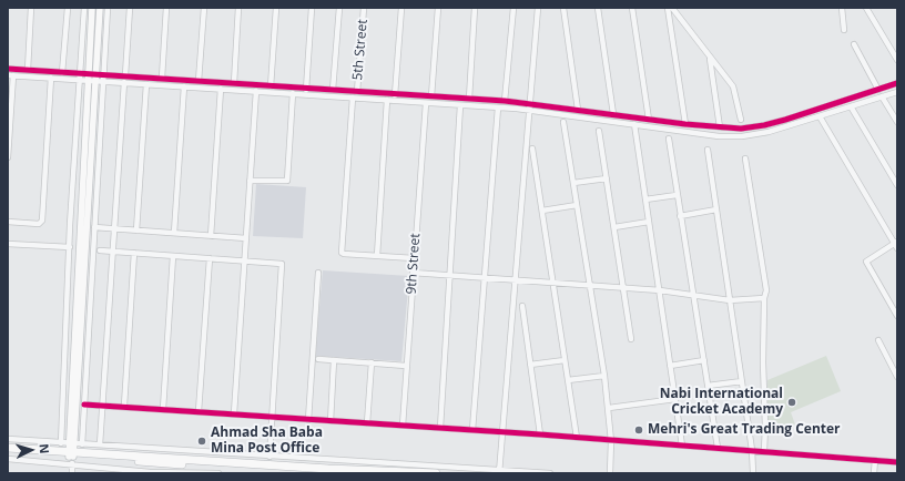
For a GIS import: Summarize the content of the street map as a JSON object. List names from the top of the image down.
{
  "streets": {
    "street": ["5th Street", "9th Street"]
  },
  "places": ["Nabi International Cricket Academy", "Mehri's Great Trading Center", "Ahmad Sha Baba Mina Post Office"],
  "north": "right"
}
